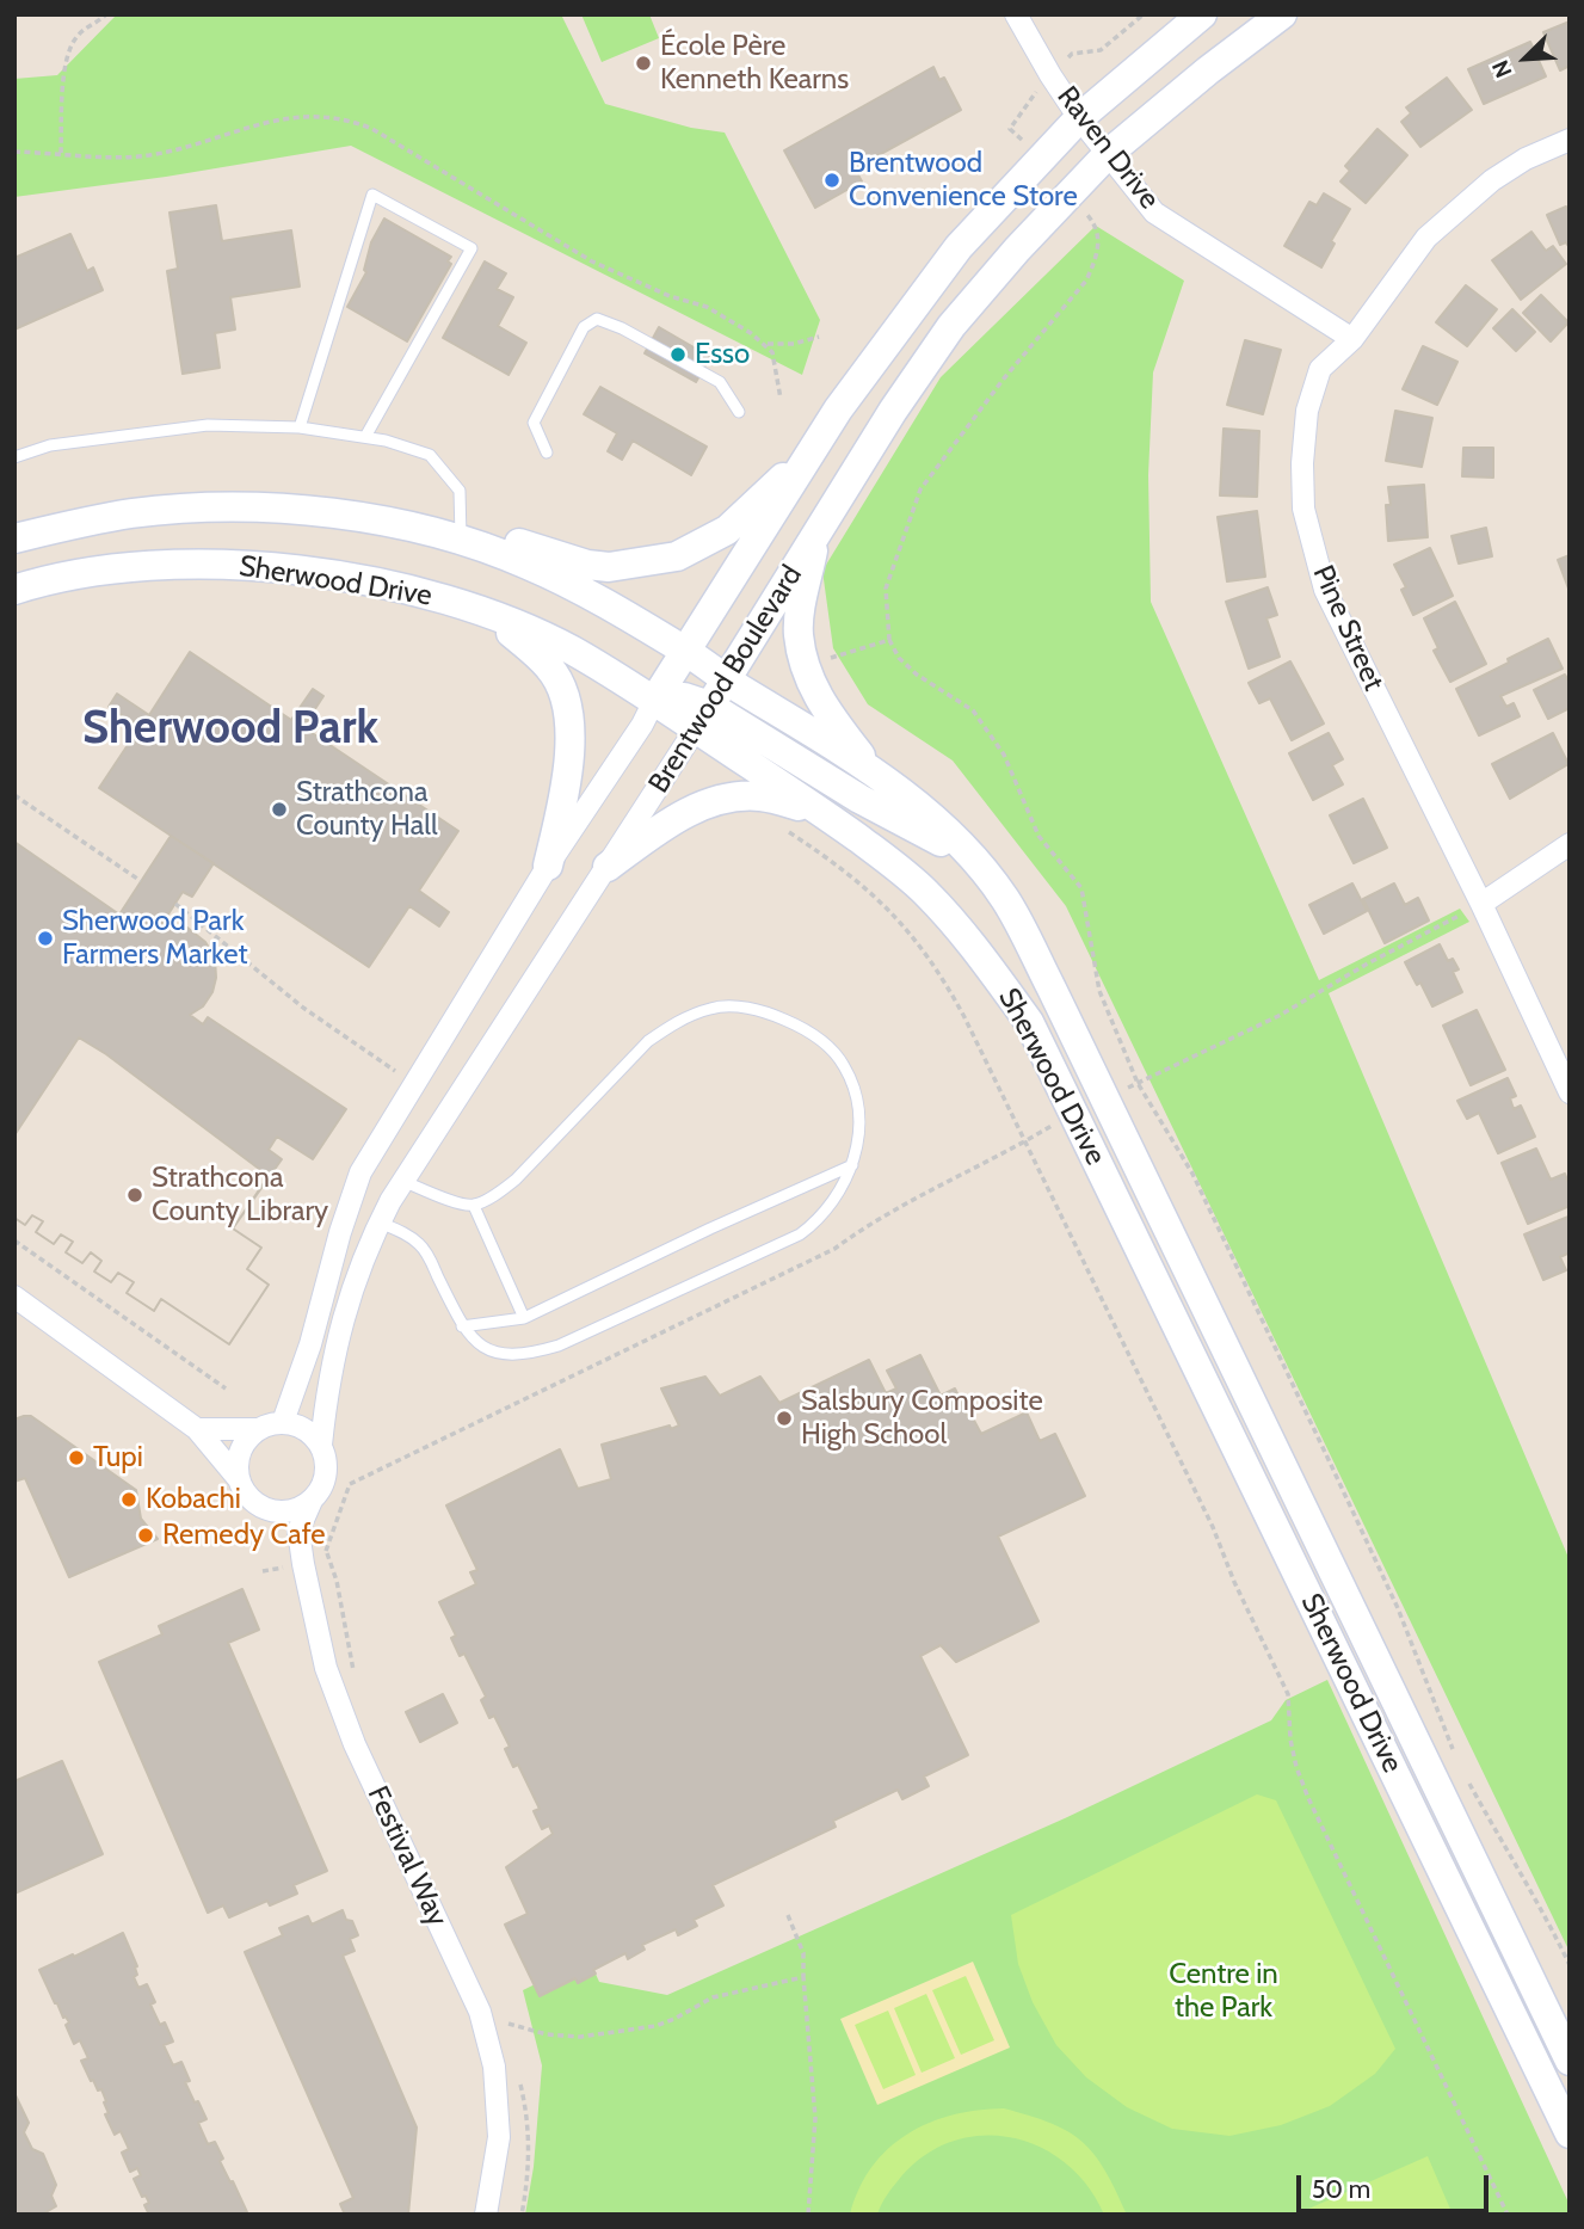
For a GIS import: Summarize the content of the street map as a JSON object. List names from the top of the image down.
{
  "streets": {
    "main road": ["Sherwood Drive", "Brentwood Boulevard"],
    "street": ["Raven Drive", "Pine Street", "Festival Way"]
  },
  "crossings": [
    ["Raven Drive", "Pine Street"],
    ["Raven Drive", "Brentwood Boulevard"],
    ["Sherwood Drive", "Brentwood Boulevard"],
    ["Brentwood Boulevard", "Festival Way"]
  ],
  "districts": ["Sherwood Park"],
  "parks": ["Centre in the Park"],
  "places": [
    "École Père Kenneth Kearns",
    "Brentwood Convenience Store",
    "Esso",
    "Strathcona County Hall",
    "Sherwood Park Farmers Market",
    "Strathcona County Library",
    "Salsbury Composite High School",
    "Tupi",
    "Kobachi",
    "Remedy Cafe"
  ],
  "scale_bar": "50 m",
  "north": "bottom left"
}
